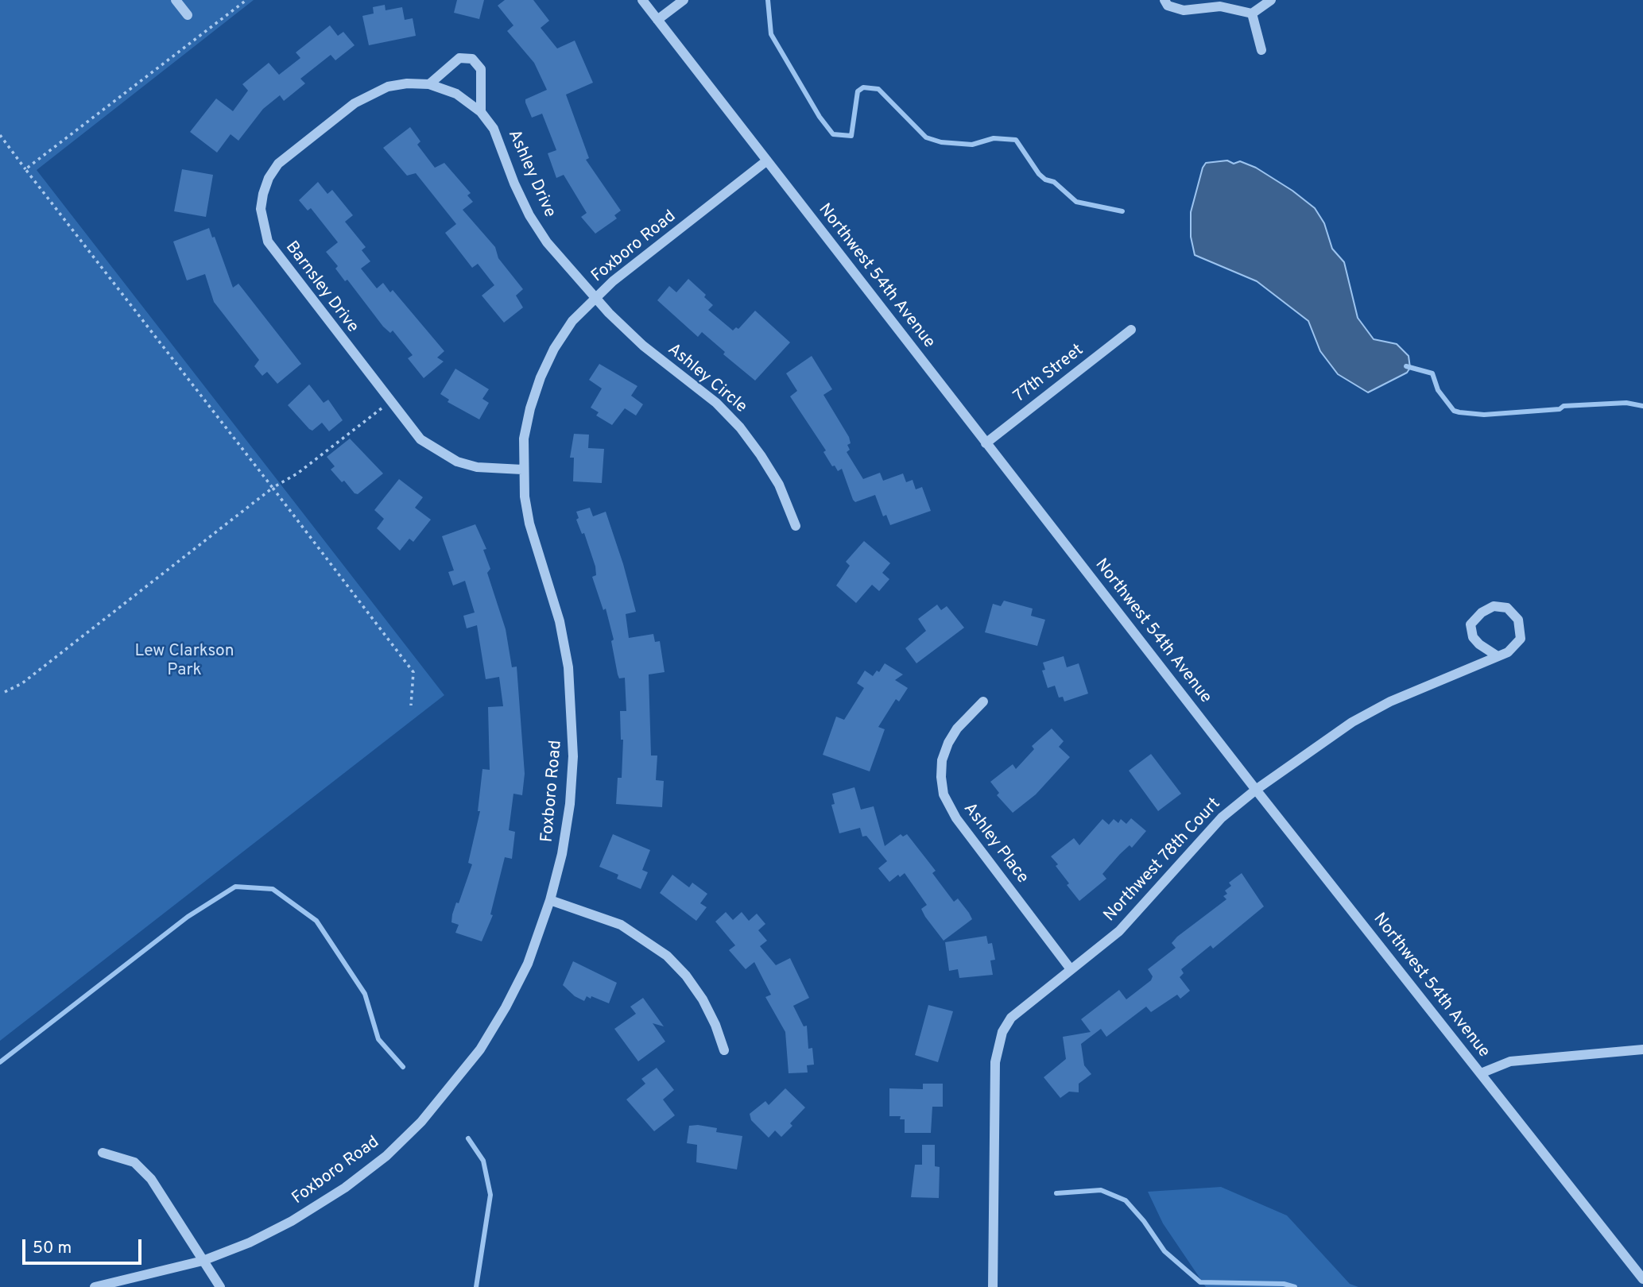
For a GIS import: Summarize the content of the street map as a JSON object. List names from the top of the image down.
{
  "streets": {
    "street": [
      "Ashley Drive",
      "Foxboro Road",
      "Northwest 54th Avenue",
      "Barnsley Drive",
      "77th Street",
      "Ashley Circle",
      "Ashley Place",
      "Northwest 78th Court"
    ]
  },
  "crossings": [
    ["Ashley Drive", "Foxboro Road"],
    ["Ashley Drive", "Barnsley Drive"],
    ["Ashley Drive", "Ashley Circle"],
    ["Foxboro Road", "Northwest 54th Avenue"],
    ["Foxboro Road", "Barnsley Drive"],
    ["Foxboro Road", "Ashley Circle"],
    ["Northwest 54th Avenue", "77th Street"],
    ["Northwest 54th Avenue", "Northwest 78th Court"],
    ["Ashley Place", "Northwest 78th Court"]
  ],
  "parks": ["Lew Clarkson Park"],
  "scale_bar": "50 m"
}
